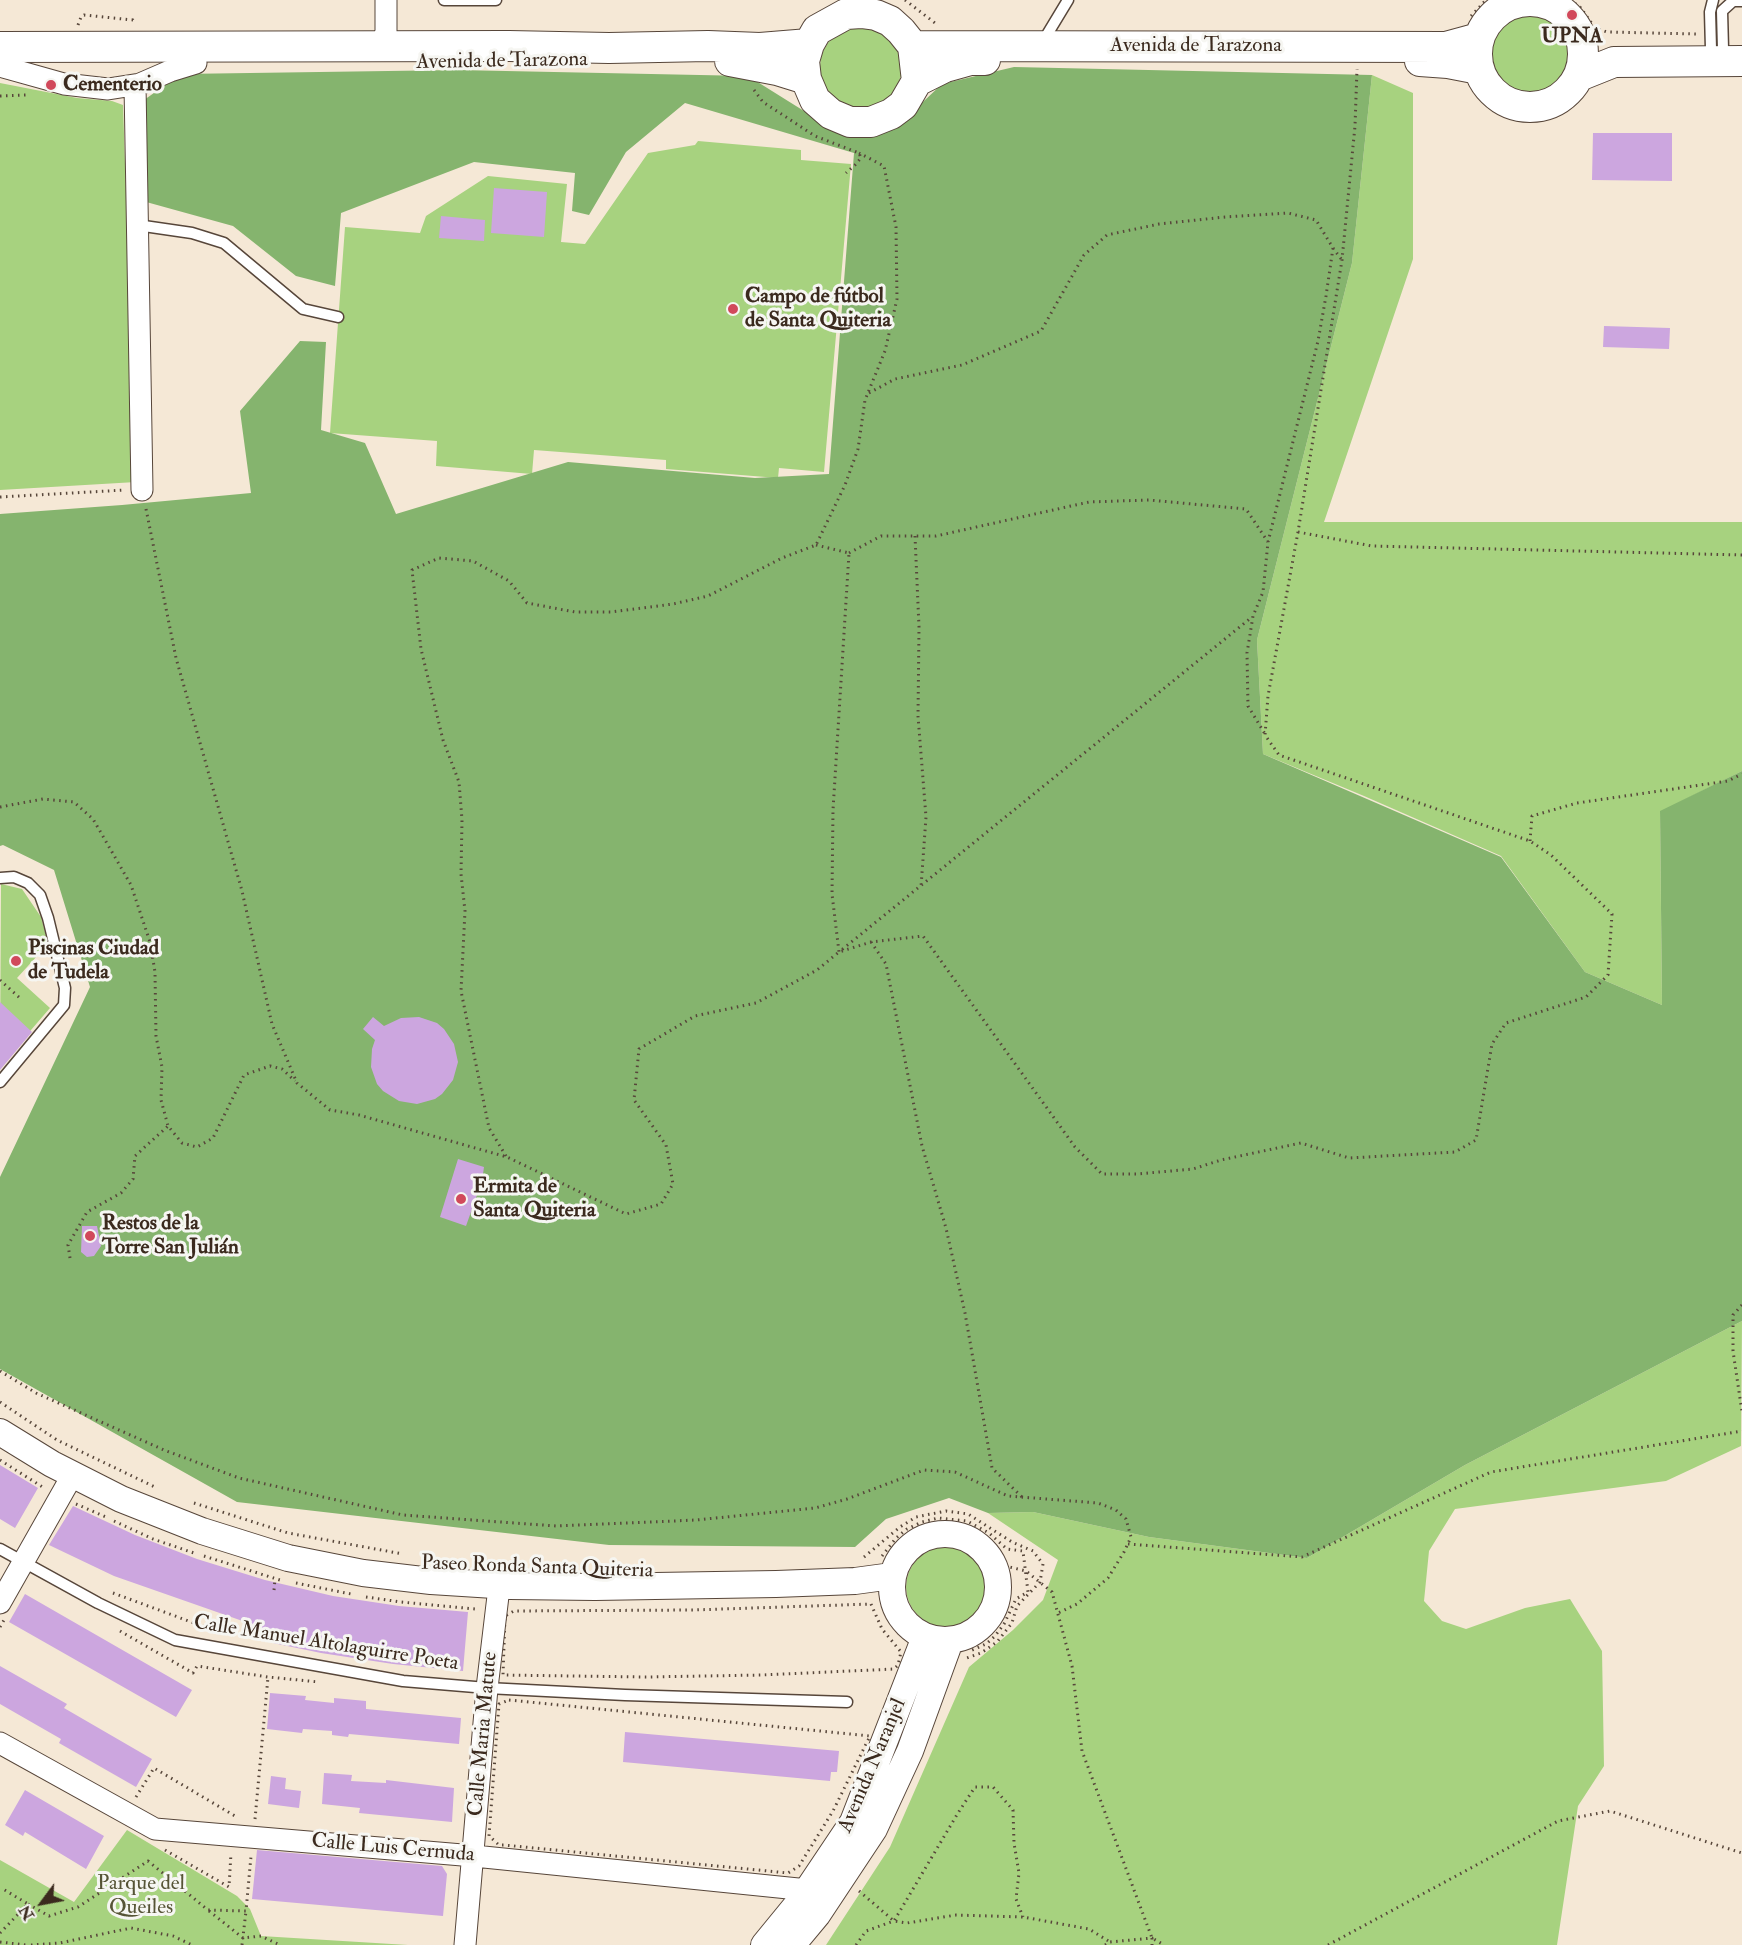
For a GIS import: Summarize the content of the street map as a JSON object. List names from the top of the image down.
{
  "streets": {
    "main road": ["Avenida de Tarazona"],
    "street": [
      "Paseo Ronda Santa Quiteria",
      "Calle Maria Matute",
      "Avenida Naranjel",
      "Calle Luis Cernuda"
    ],
    "lane": ["Calle Manuel Altolaguirre Poeta"]
  },
  "crossings": [
    ["Paseo Ronda Santa Quiteria", "Calle Maria Matute"],
    ["Paseo Ronda Santa Quiteria", "Avenida Naranjel"],
    ["Calle Manuel Altolaguirre Poeta", "Calle Maria Matute"],
    ["Calle Maria Matute", "Calle Luis Cernuda"],
    ["Avenida Naranjel", "Calle Luis Cernuda"]
  ],
  "parks": ["Parque del Queiles"],
  "places": [
    "UPNA",
    "Cementerio",
    "Campo de fútbol de Santa Quiteria",
    "Piscinas Ciudad de Tudela",
    "Ermita de Santa Quiteria",
    "Restos de la Torre San Julián"
  ],
  "north": "bottom left"
}
